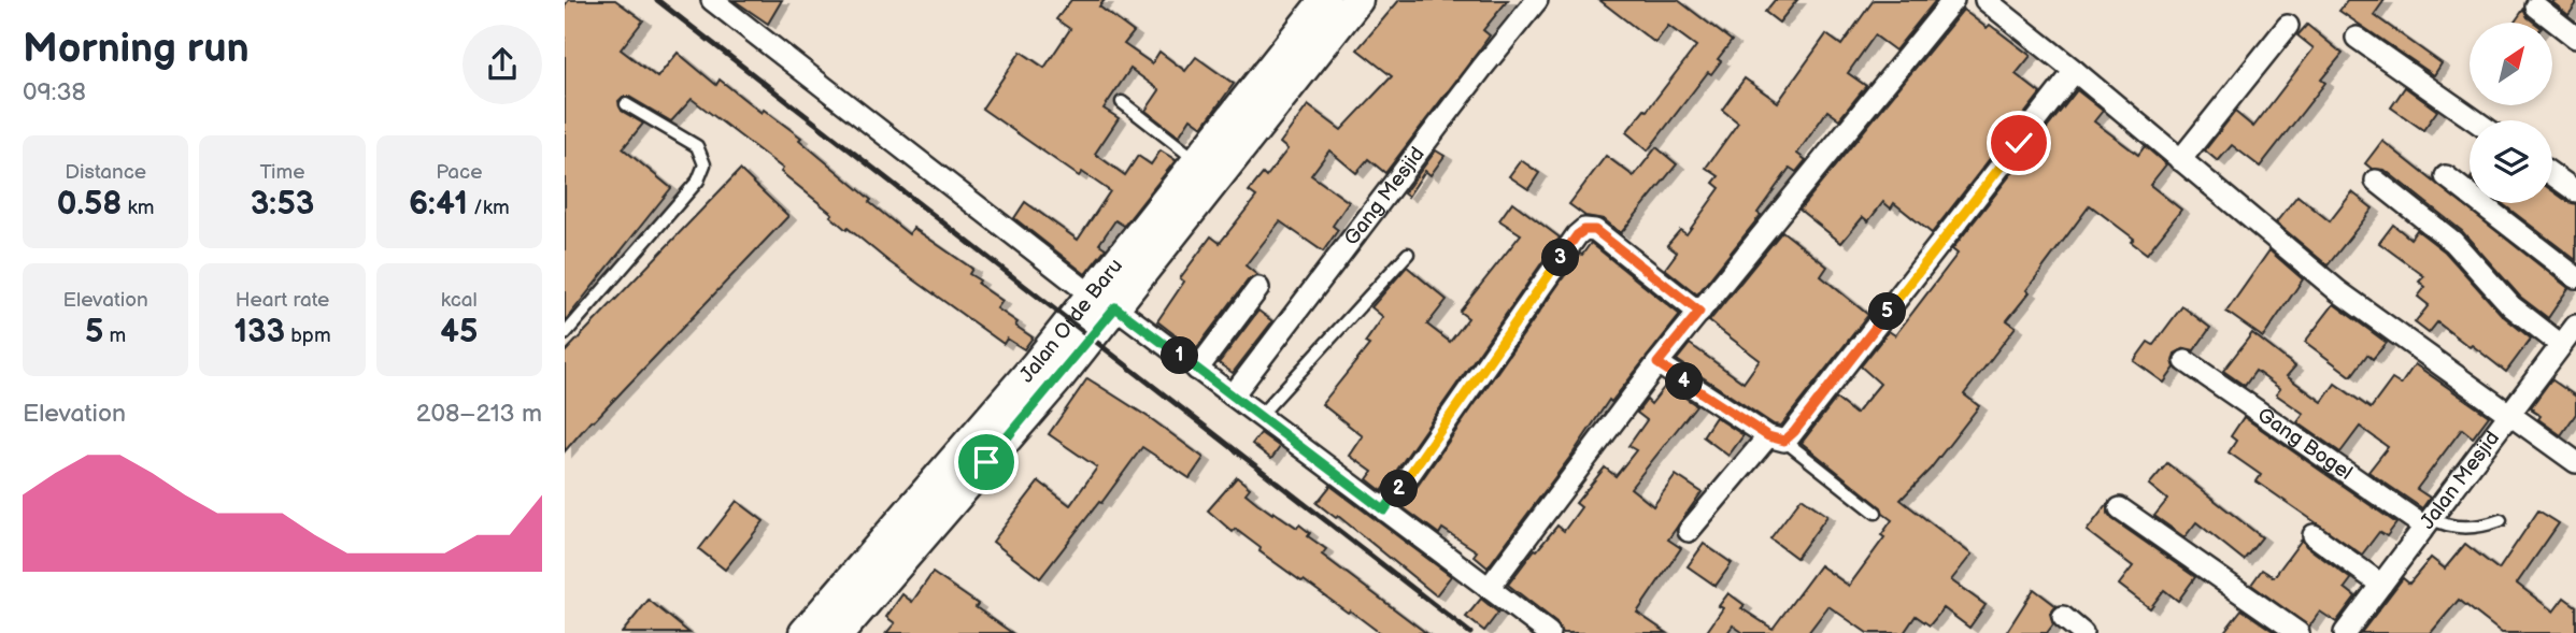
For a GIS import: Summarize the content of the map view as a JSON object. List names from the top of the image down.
{
  "streets": {
    "main road": ["Jalan Orde Baru"],
    "street": ["Gang Mesjid", "Gang Bogel", "Jalan Mesjid"]
  },
  "crossings": [
    ["Gang Bogel", "Jalan Mesjid"]
  ],
  "north": "top right",
  "page": {
    "heading": ["Morning run", "09:38"],
    "stats": [
      ["Distance", "0.58 km"],
      ["Time", "3:53"],
      ["Pace", "6:41 /km"],
      ["Elevation", "5 m"],
      ["Heart rate", "133 bpm"],
      ["kcal", "45"]
    ],
    "pins": [
      "3",
      "5",
      "1",
      "4",
      "2"
    ],
    "chart": ["Elevation", "208–213 m"]
  }
}
